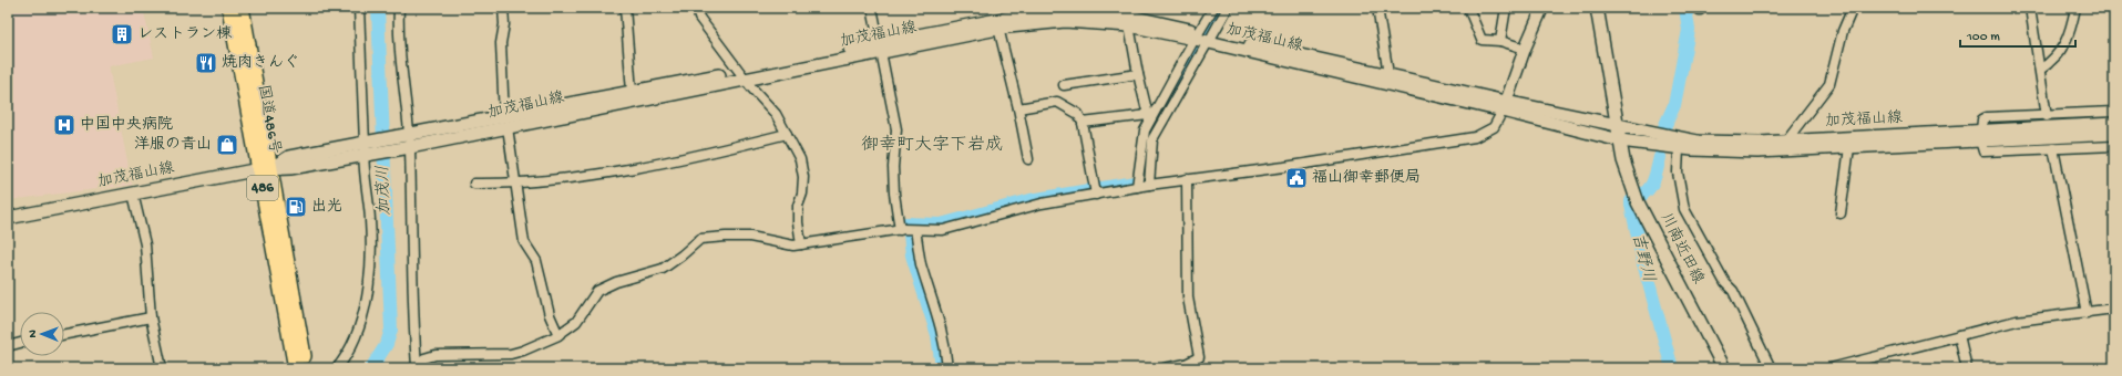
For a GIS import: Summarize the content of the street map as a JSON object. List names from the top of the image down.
{
  "streets": {
    "highway": ["国道486号", "486"],
    "main road": ["加茂福山線", "川南近田線"]
  },
  "crossings": [
    ["加茂福山線", "国道486号"],
    ["加茂福山線", "川南近田線"]
  ],
  "districts": ["御幸町大字下岩成"],
  "water": ["加茂川", "吉野川"],
  "places": {
    "building": ["レストラン棟"],
    "restaurant": ["焼肉きんぐ"],
    "hospital": ["中国中央病院"],
    "shop": ["洋服の青山"],
    "public building": ["福山御幸郵便局"],
    "fuel station": ["出光"]
  },
  "scale_bar": "100 m",
  "north": "left"
}
